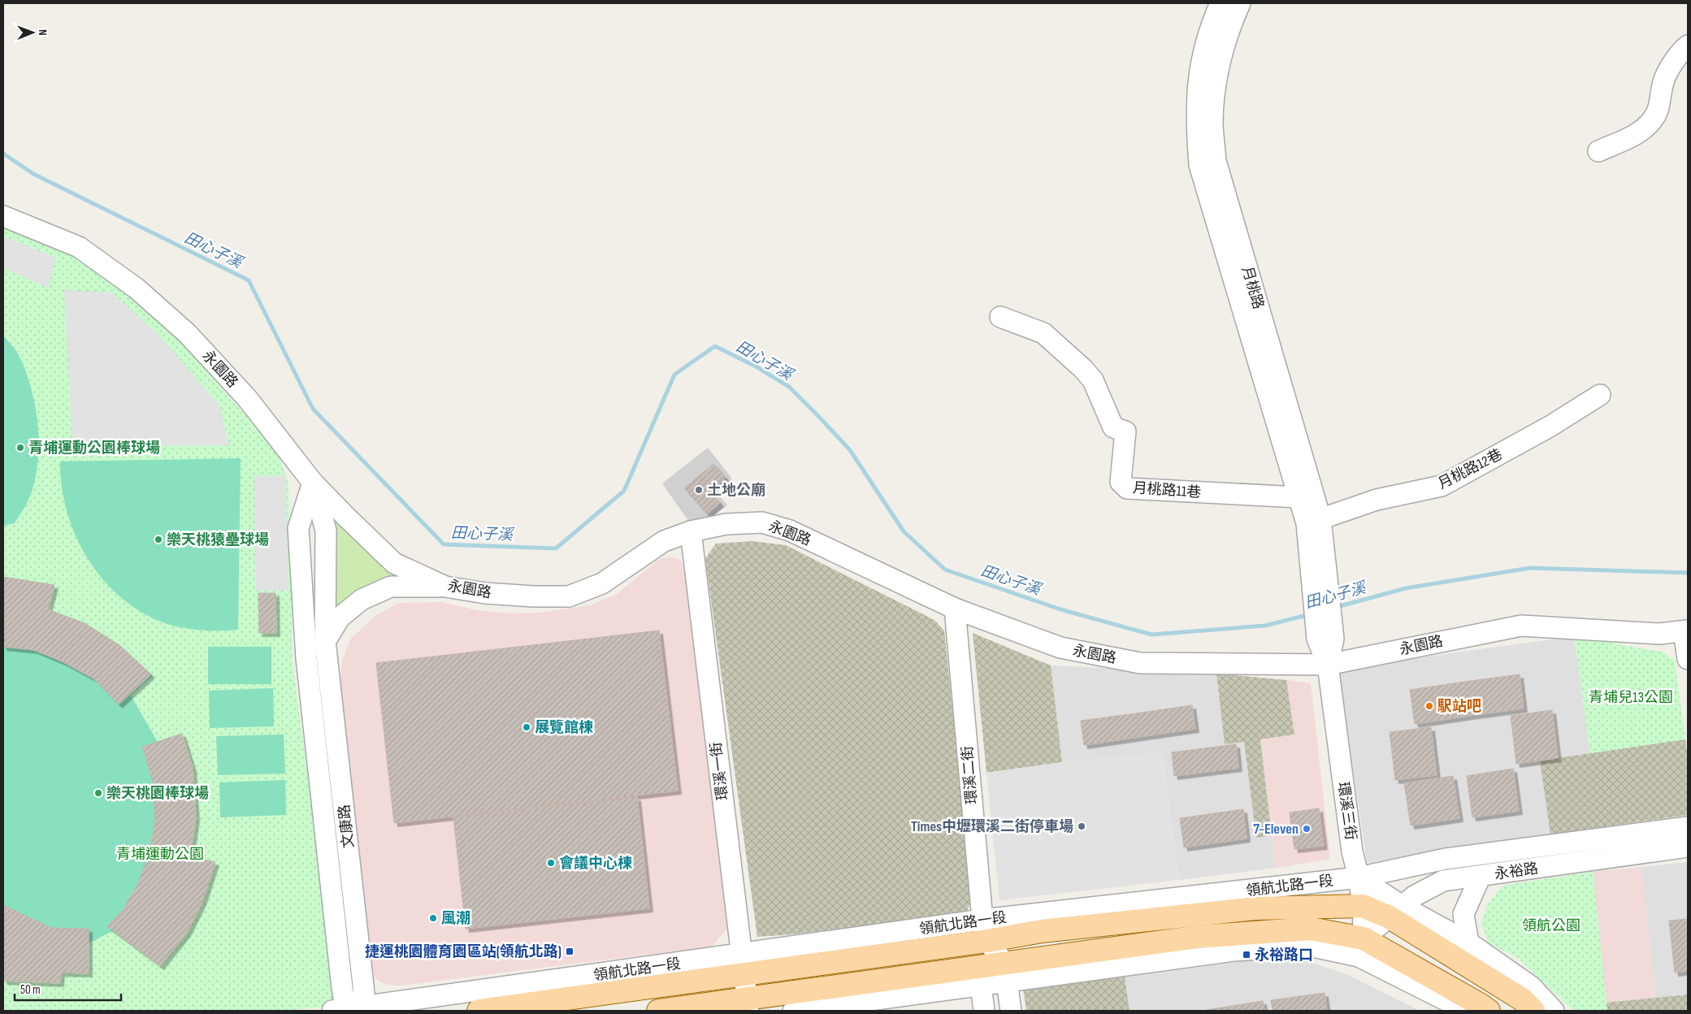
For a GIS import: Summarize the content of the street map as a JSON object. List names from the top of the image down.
{
  "streets": {
    "main road": ["領航北路一段"],
    "street": [
      "月桃路",
      "永園路",
      "月桃路12巷",
      "月桃路11巷",
      "環溪一街",
      "環溪二街",
      "環溪三街",
      "文康路",
      "永裕路"
    ]
  },
  "crossings": [
    ["月桃路", "永園路"],
    ["月桃路", "月桃路12巷"],
    ["月桃路", "月桃路11巷"],
    ["月桃路", "環溪三街"],
    ["永園路", "環溪一街"],
    ["永園路", "環溪二街"],
    ["永園路", "環溪三街"],
    ["永園路", "文康路"],
    ["環溪一街", "領航北路一段"],
    ["環溪二街", "領航北路一段"],
    ["環溪三街", "永裕路"],
    ["環溪三街", "領航北路一段"],
    ["文康路", "領航北路一段"],
    ["永裕路", "領航北路一段"]
  ],
  "water": ["田心子溪"],
  "parks": ["青埔兒13公園", "青埔運動公園", "領航公園"],
  "places": {
    "other": [
      "青埔運動公園棒球場",
      "土地公廟",
      "樂天桃猿壘球場",
      "駅站吧",
      "展覽館棟",
      "樂天桃園棒球場",
      "Times中壢環溪二街停車場",
      "7-Eleven",
      "會議中心棟",
      "風潮"
    ],
    "transit": ["捷運桃園體育園區站(領航北路)", "永裕路口"]
  },
  "scale_bar": "50 m",
  "north": "right"
}
